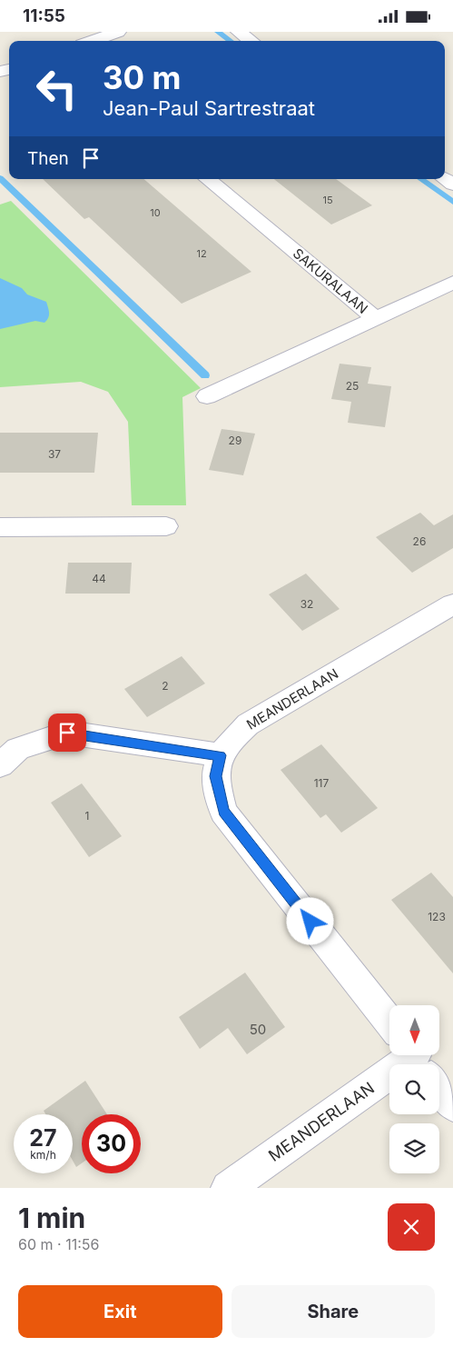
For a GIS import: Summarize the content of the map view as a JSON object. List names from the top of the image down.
{
  "streets": {
    "street": ["SAKURALAAN", "MEANDERLAAN"]
  },
  "house_numbers": [
    "15",
    "10",
    "12",
    "25",
    "29",
    "37",
    "26",
    "44",
    "32",
    "2",
    "117",
    "1",
    "123",
    "50"
  ],
  "north": "bottom",
  "page": {
    "status": "11:55",
    "turn": ["30 m", "Jean-Paul Sartrestraat"],
    "then": "Then",
    "speed": "27 km/h",
    "limit": "30",
    "heading": ["1 min", "60 m · 11:56"],
    "buttons": ["Exit", "Share"]
  }
}
